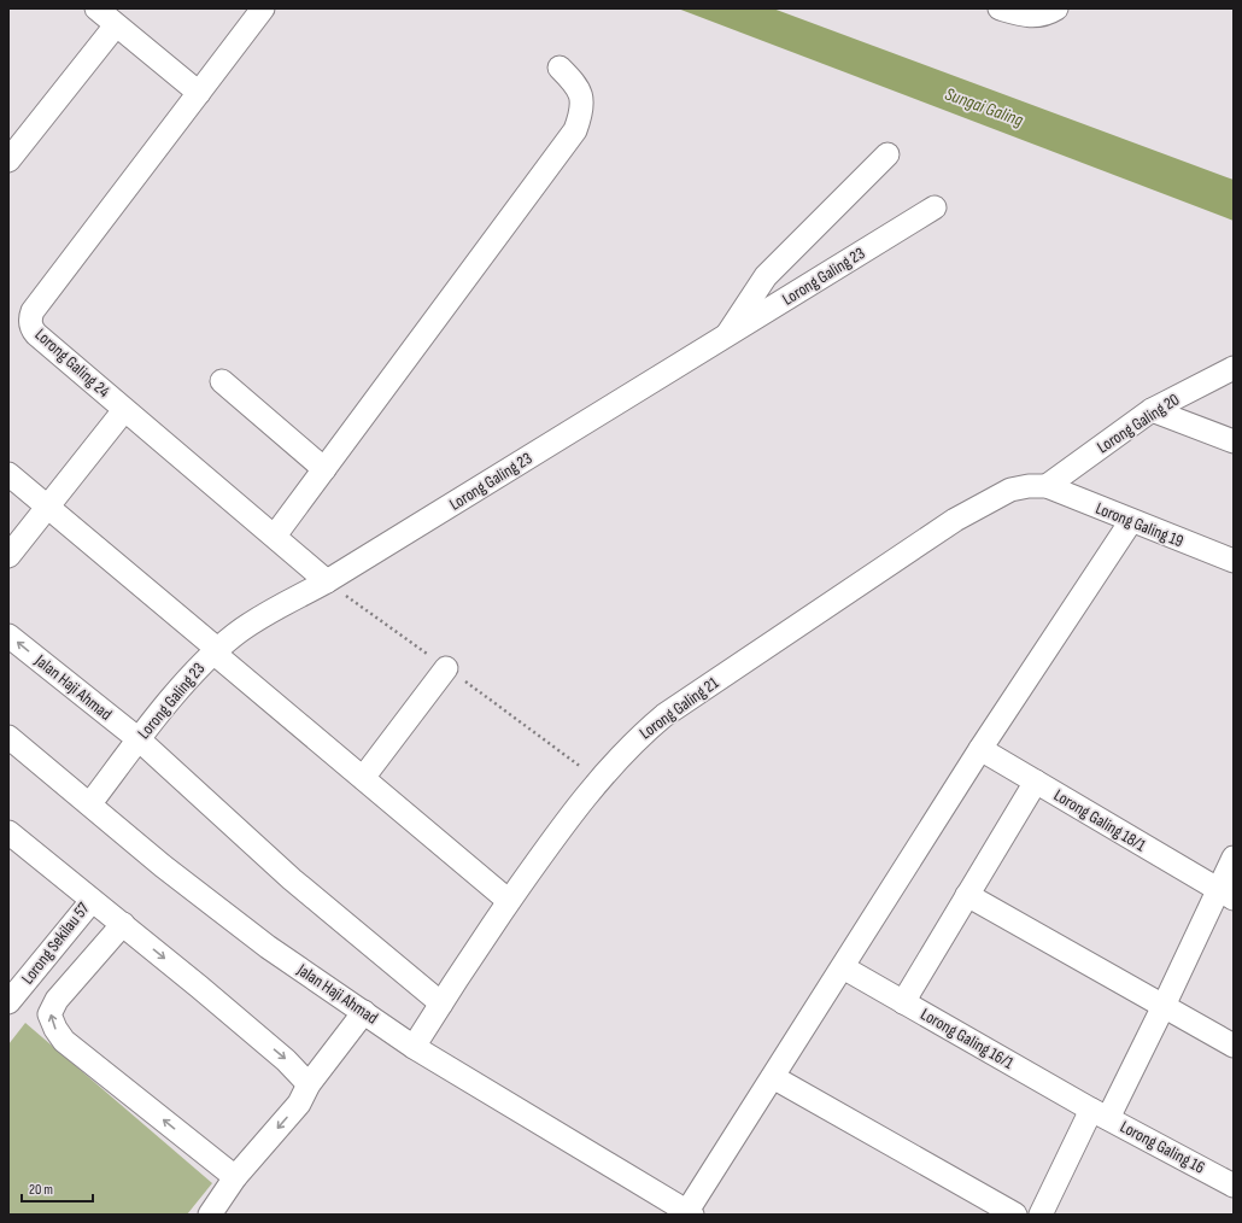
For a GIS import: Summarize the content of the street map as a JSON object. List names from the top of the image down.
{
  "streets": {
    "street": [
      "Lorong Galing 23",
      "Lorong Galing 24",
      "Lorong Galing 20",
      "Lorong Galing 19",
      "Jalan Haji Ahmad",
      "Lorong Galing 21",
      "Lorong Galing 18/1",
      "Lorong Sekilau 57",
      "Lorong Galing 16/1",
      "Lorong Galing 16"
    ]
  },
  "crossings": [
    ["Lorong Galing 23", "Lorong Galing 24"],
    ["Lorong Galing 23", "Jalan Haji Ahmad"],
    ["Lorong Galing 20", "Lorong Galing 19"],
    ["Lorong Galing 20", "Lorong Galing 21"],
    ["Lorong Galing 19", "Lorong Galing 21"],
    ["Jalan Haji Ahmad", "Lorong Galing 21"],
    ["Lorong Galing 16/1", "Lorong Galing 16"]
  ],
  "water": ["Sungai Galing"],
  "scale_bar": "20 m"
}
